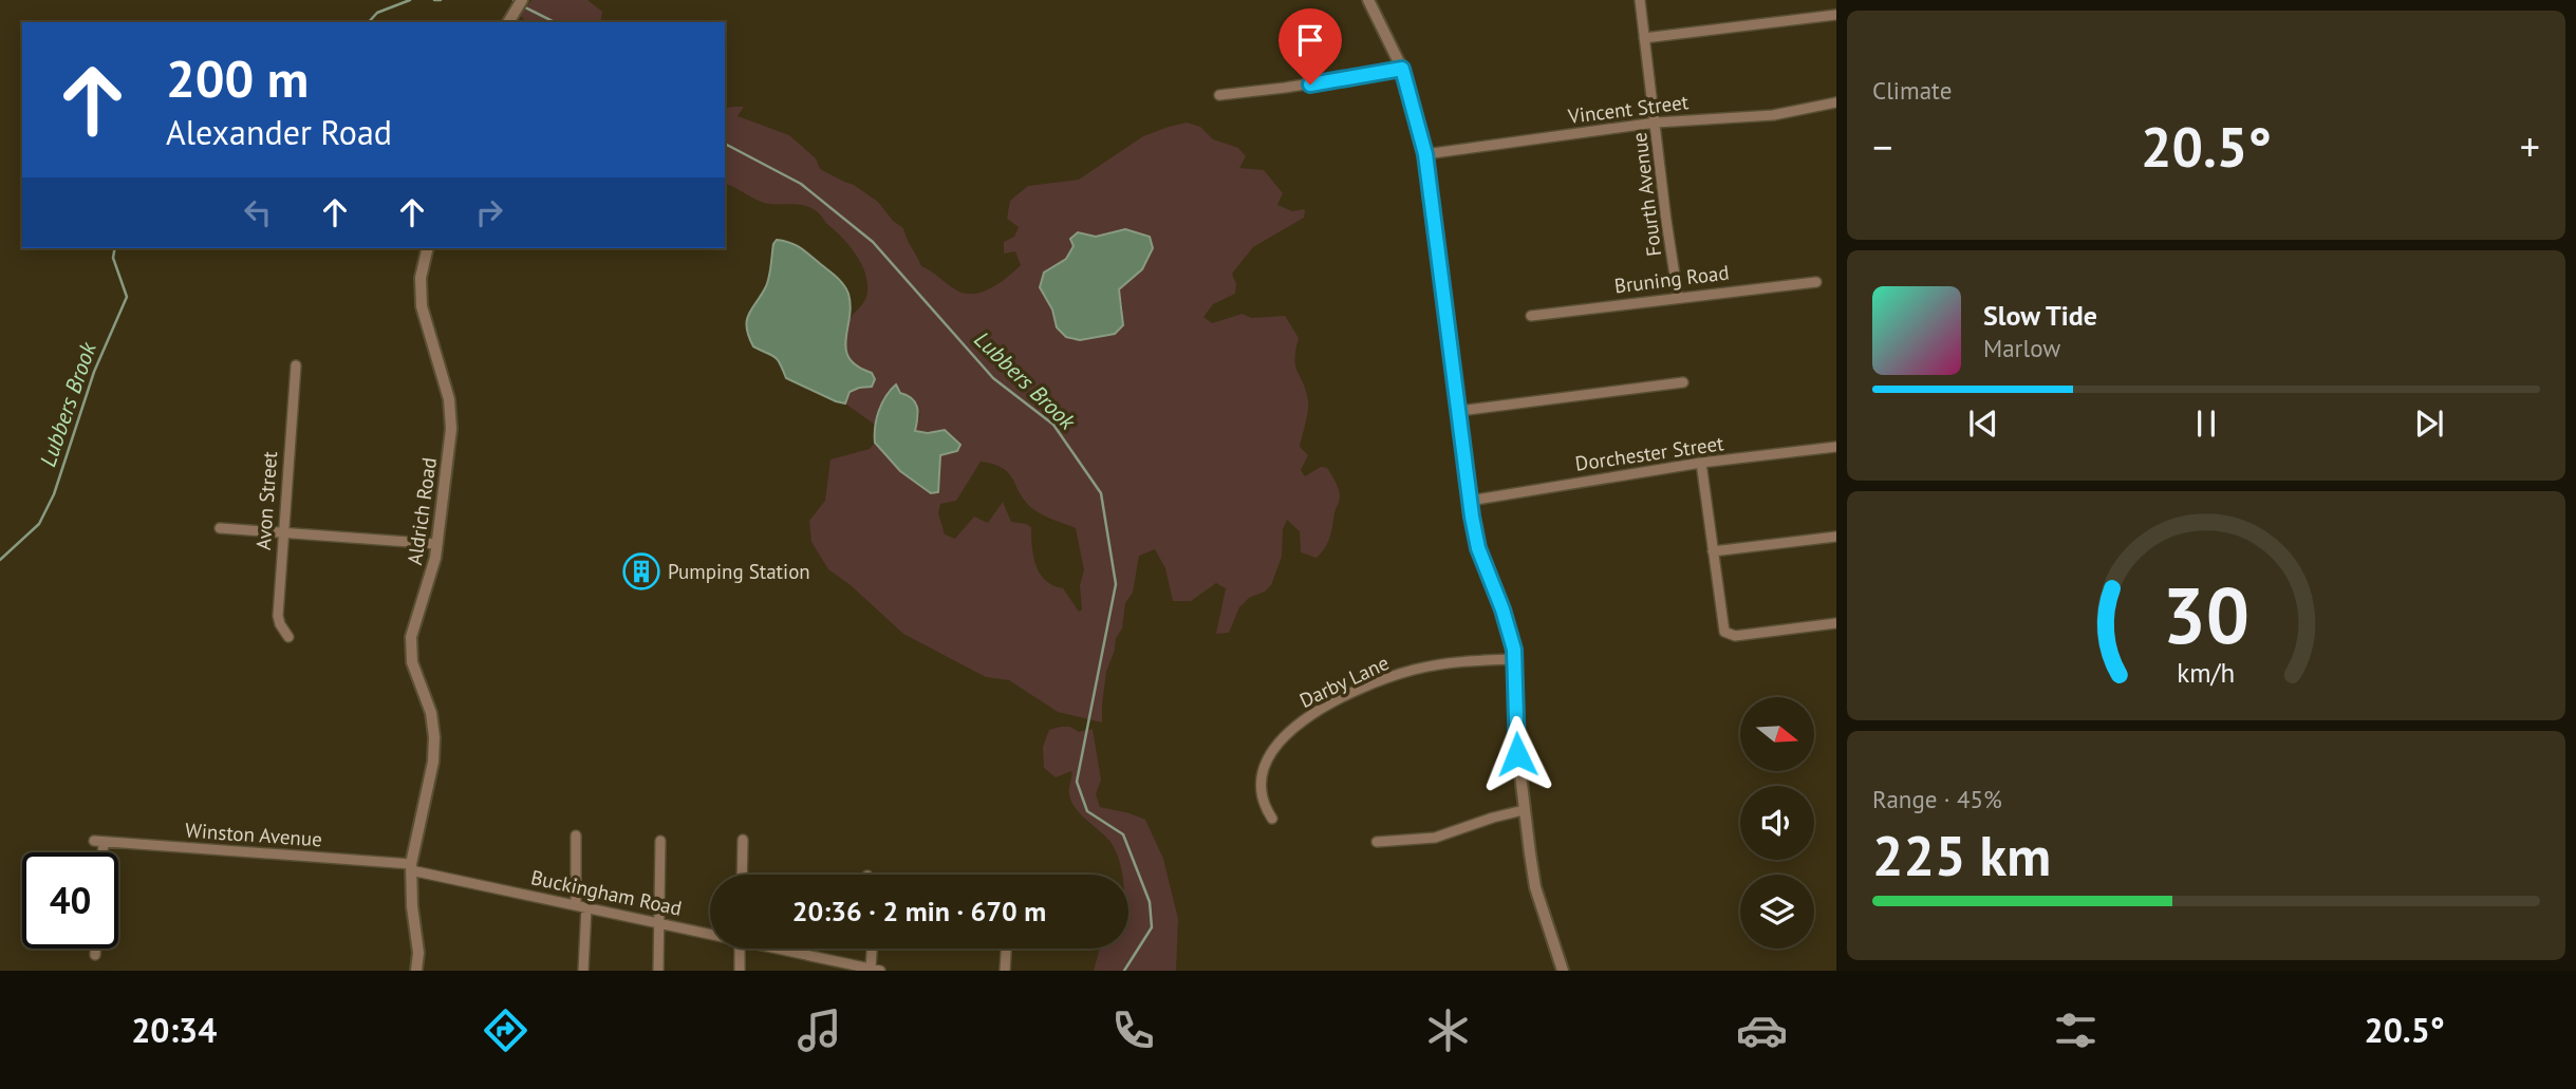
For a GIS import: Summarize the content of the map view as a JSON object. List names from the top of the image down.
{
  "streets": {
    "street": [
      "Vincent Street",
      "Fourth Avenue",
      "Bruning Road",
      "Dorchester Street",
      "Avon Street",
      "Aldrich Road",
      "Darby Lane",
      "Winston Avenue",
      "Buckingham Road"
    ]
  },
  "crossings": [
    ["Vincent Street", "Fourth Avenue"],
    ["Fourth Avenue", "Bruning Road"],
    ["Aldrich Road", "Winston Avenue"],
    ["Aldrich Road", "Buckingham Road"],
    ["Winston Avenue", "Buckingham Road"]
  ],
  "water": ["Lubbers Brook"],
  "places": {
    "building": ["Pumping Station"]
  },
  "north": "right",
  "page": {
    "tile": [
      "Climate",
      ["Range · 45%", "225 km"]
    ],
    "turn": ["200 m", "Alexander Road"],
    "heat": ["−", "20.5°", "+"],
    "song": ["Slow Tide", "Marlow"],
    "limit": "40",
    "trip": "20:36 · 2 min · 670 m",
    "tabs": ["20:34", "20.5°"],
    "gauge": ["30", "km/h"]
  }
}
